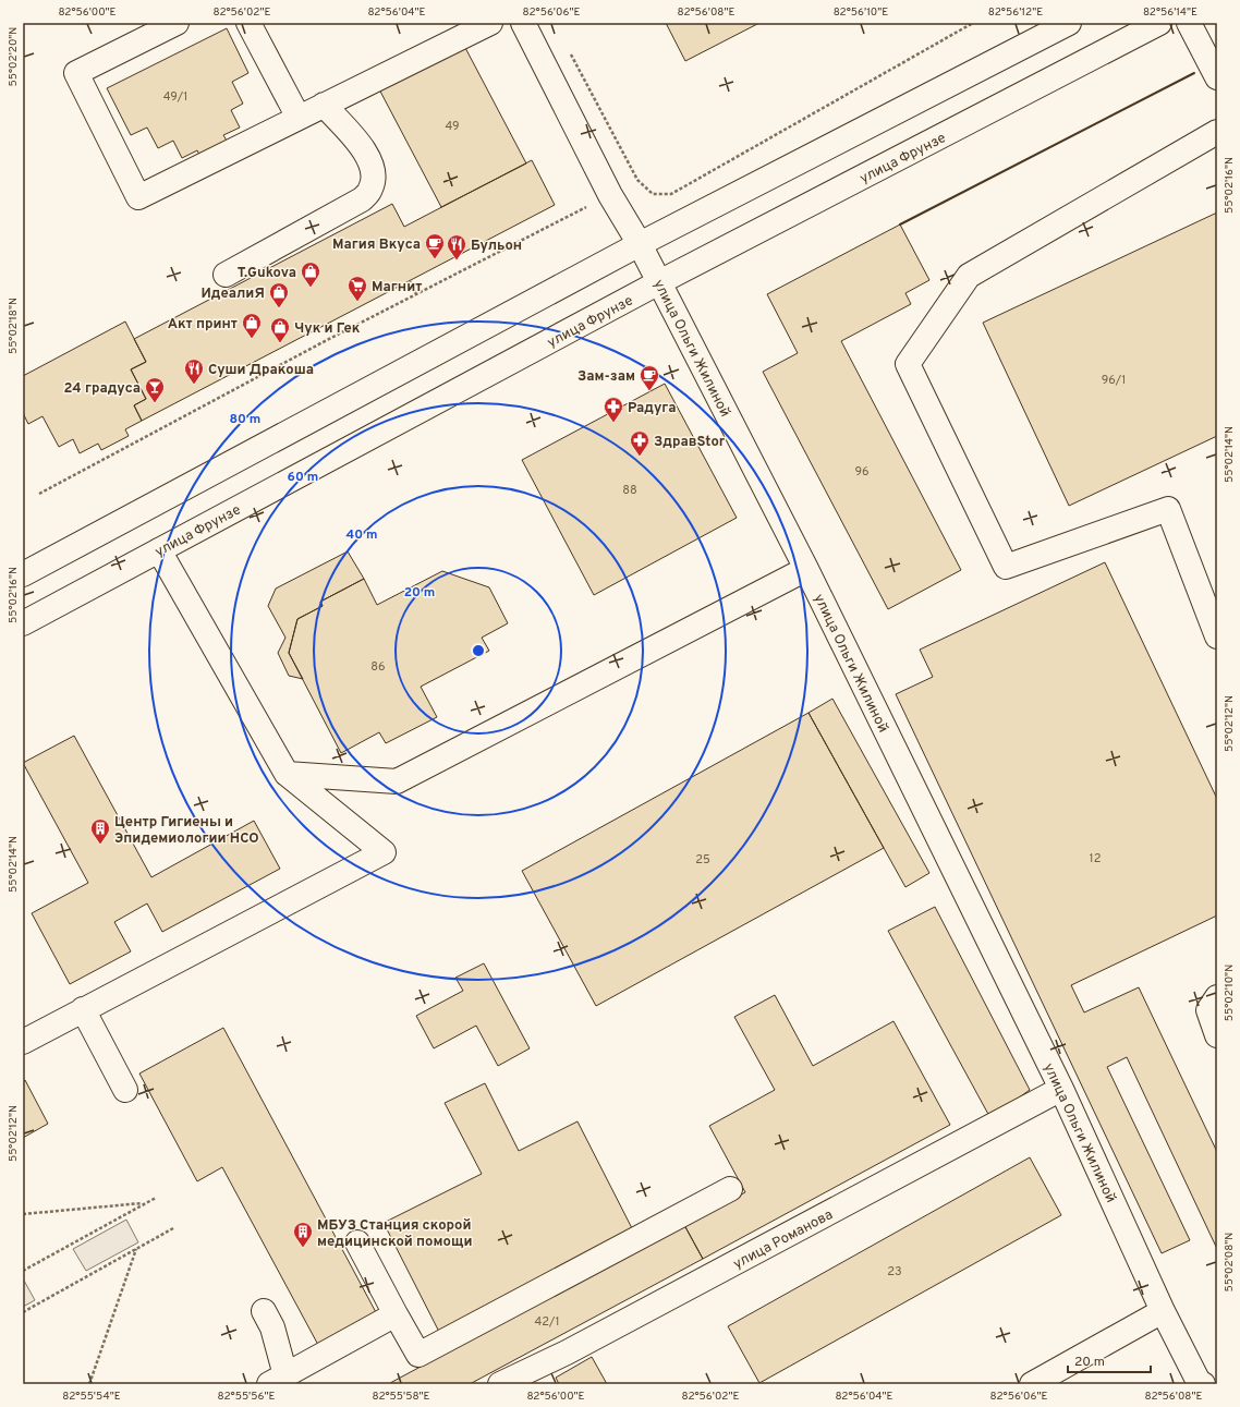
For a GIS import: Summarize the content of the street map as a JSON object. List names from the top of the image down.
{
  "streets": {
    "main road": ["улица Фрунзе", "улица Ольги Жилиной", "улица Романова"]
  },
  "crossings": [
    ["улица Фрунзе", "улица Ольги Жилиной"],
    ["улица Ольги Жилиной", "улица Романова"]
  ],
  "places": {
    "cafe": ["Магия Вкуса", "Зам-зам"],
    "restaurant": ["Бульон", "Суши Дракоша"],
    "shop": [
      "T.Gukova",
      "ИдеалиЯ",
      "Акт принт",
      "Чук и Гек"
    ],
    "supermarket": ["Магнит"],
    "bar": ["24 градуса"],
    "pharmacy": ["Радуга", "ЗдравStor"],
    "building": ["Центр Гигиены и Эпидемиологии НСО", "МБУЗ Станция скорой медицинской помощи"]
  },
  "house_numbers": [
    "49/1",
    "49",
    "96/1",
    "96",
    "88",
    "86",
    "12",
    "25",
    "23",
    "42/1"
  ],
  "scale_bar": "20 m",
  "coordinates": [
    "82°56'00\"E",
    "82°56'02\"E",
    "82°56'04\"E",
    "82°56'06\"E",
    "82°56'08\"E",
    "82°56'10\"E",
    "82°56'12\"E",
    "82°56'14\"E",
    "55°02'20\"N",
    "55°02'16\"N",
    "55°02'18\"N",
    "55°02'14\"N",
    "55°02'12\"N",
    "55°02'10\"N",
    "55°02'08\"N",
    "82°55'54\"E",
    "82°55'56\"E",
    "82°55'58\"E"
  ],
  "rings": [
    "80 m",
    "60 m",
    "40 m",
    "20 m"
  ]
}
